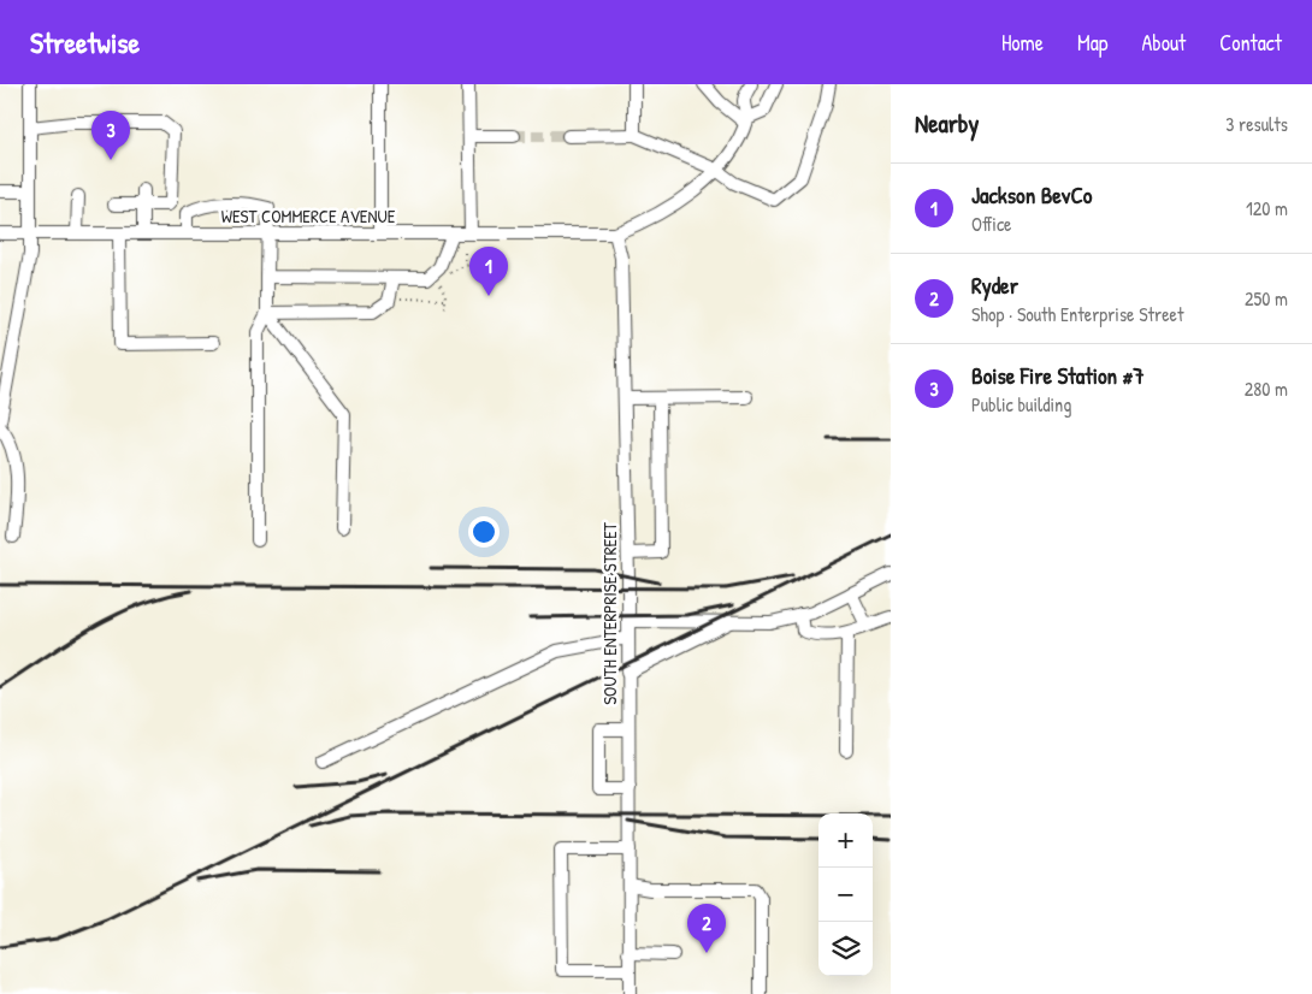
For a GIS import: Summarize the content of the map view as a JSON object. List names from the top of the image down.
{
  "streets": {
    "street": ["WEST COMMERCE AVENUE", "SOUTH ENTERPRISE STREET"]
  },
  "crossings": [
    ["WEST COMMERCE AVENUE", "SOUTH ENTERPRISE STREET"]
  ],
  "page": {
    "header": "Streetwise",
    "nav": [
      "Home",
      "Map",
      "About",
      "Contact"
    ],
    "heading": ["Nearby", "3 results"],
    "pins": ["3", "1", "2"],
    "list": [
      {
        "mark": "1",
        "name": "Jackson BevCo",
        "note": "Office",
        "value": "120 m"
      },
      {
        "mark": "2",
        "name": "Ryder",
        "note": "Shop · South Enterprise Street",
        "value": "250 m"
      },
      {
        "mark": "3",
        "name": "Boise Fire Station #7",
        "note": "Public building",
        "value": "280 m"
      }
    ],
    "map_buttons": ["+", "−"]
  }
}
